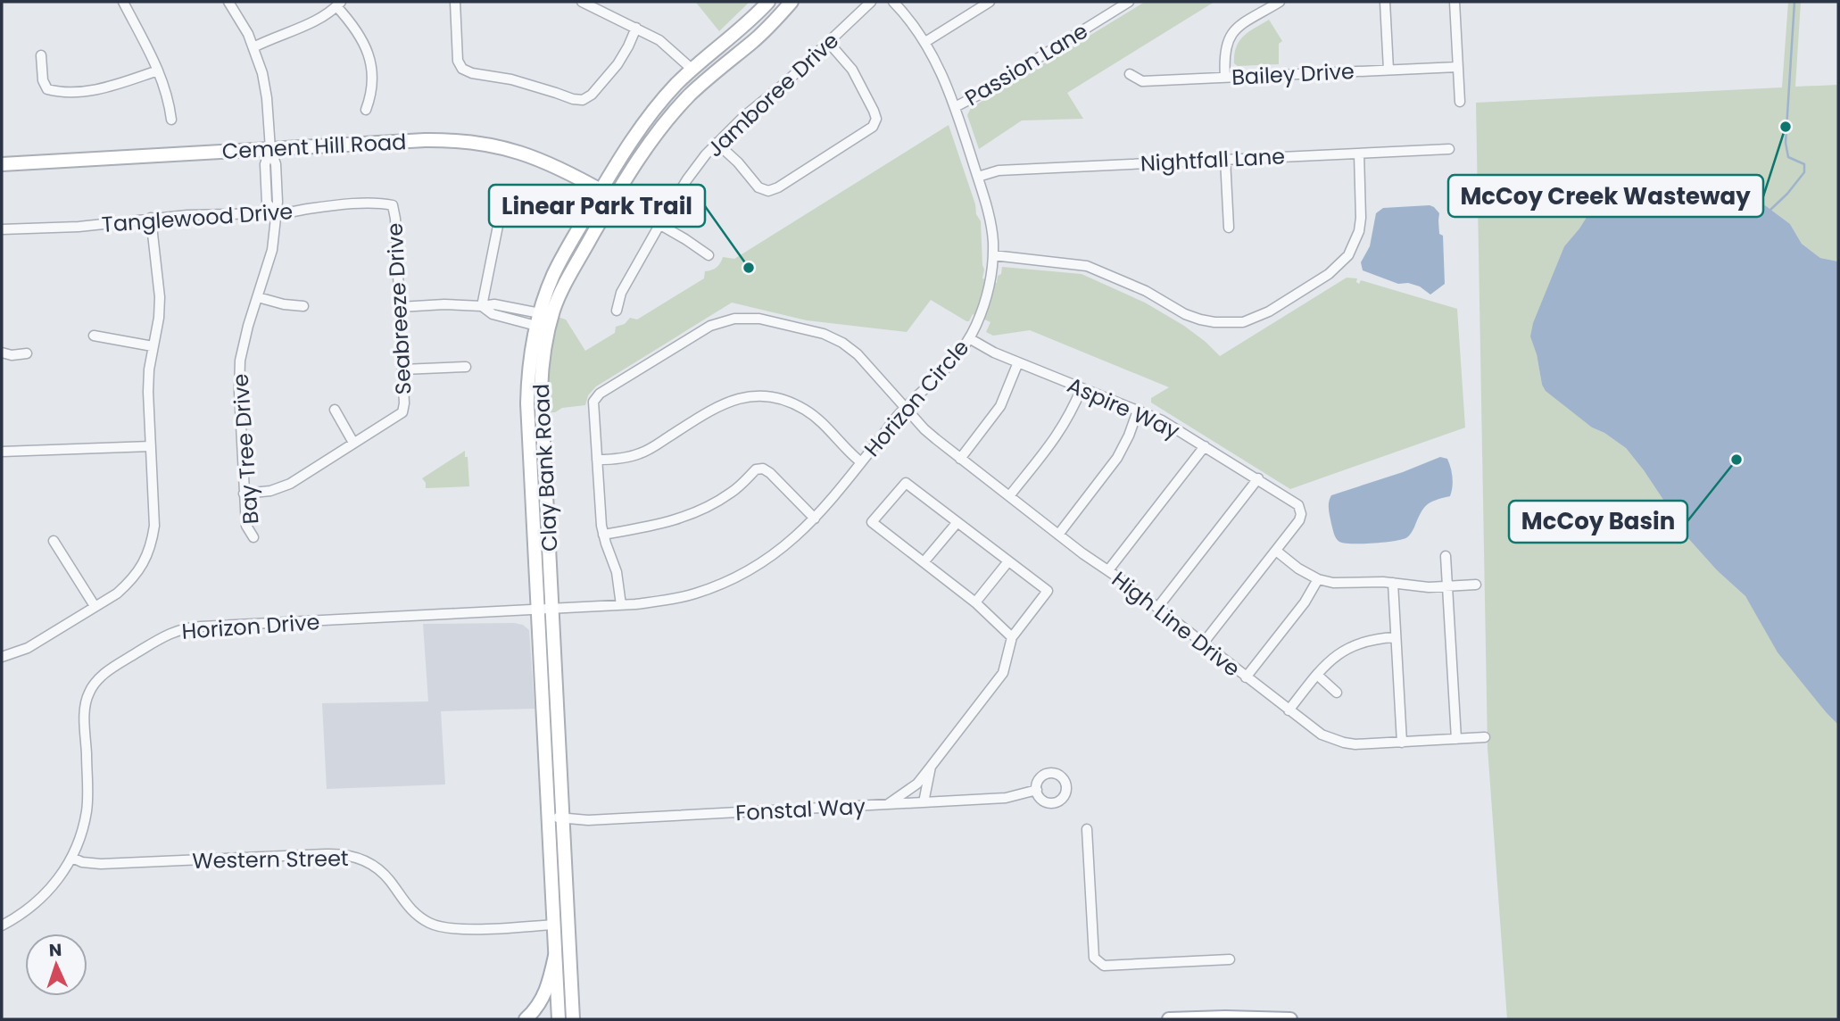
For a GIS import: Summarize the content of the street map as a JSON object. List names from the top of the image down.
{
  "streets": {
    "street": [
      "Passion Lane",
      "Bailey Drive",
      "Jamboree Drive",
      "Cement Hill Road",
      "Nightfall Lane",
      "Tanglewood Drive",
      "Seabreeze Drive",
      "Horizon Circle",
      "Aspire Way",
      "Bay Tree Drive",
      "Clay Bank Road",
      "High Line Drive",
      "Horizon Drive",
      "Fonstal Way",
      "Western Street"
    ]
  },
  "crossings": [
    ["Passion Lane", "Horizon Circle"],
    ["Cement Hill Road", "Bay Tree Drive"],
    ["Cement Hill Road", "Clay Bank Road"],
    ["Nightfall Lane", "Horizon Circle"],
    ["Tanglewood Drive", "Seabreeze Drive"],
    ["Tanglewood Drive", "Bay Tree Drive"],
    ["Horizon Circle", "Aspire Way"],
    ["Horizon Circle", "Clay Bank Road"],
    ["Horizon Circle", "High Line Drive"],
    ["Horizon Circle", "Horizon Drive"],
    ["Clay Bank Road", "Horizon Drive"],
    ["Clay Bank Road", "Fonstal Way"],
    ["Clay Bank Road", "Western Street"],
    ["Horizon Drive", "Western Street"]
  ],
  "places": ["McCoy Creek Wasteway", "Linear Park Trail", "McCoy Basin"],
  "north": "top"
}
